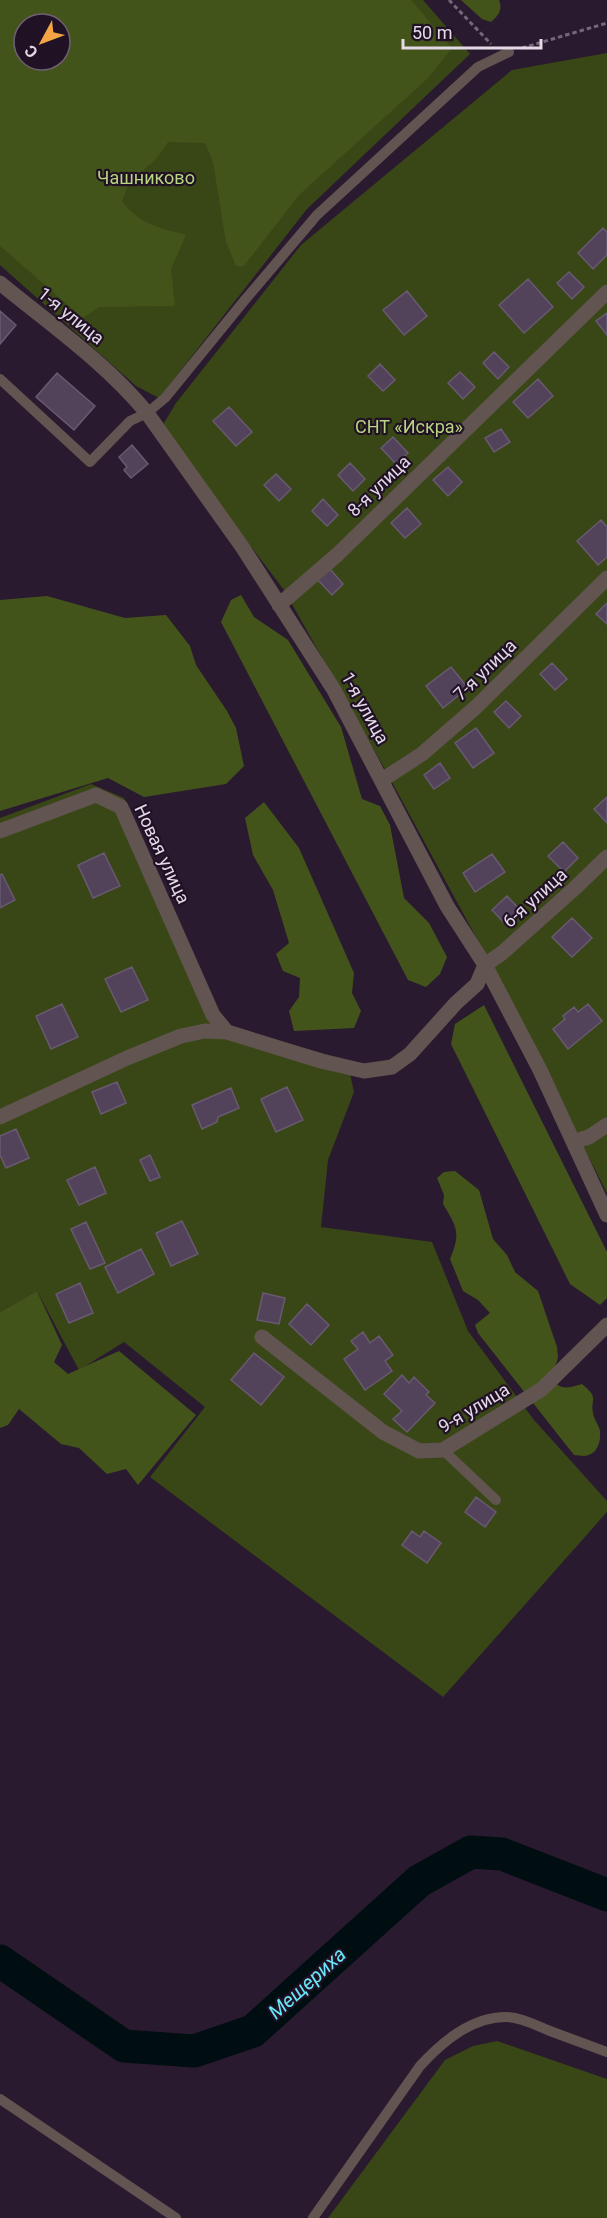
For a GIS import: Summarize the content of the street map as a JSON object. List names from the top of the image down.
{
  "streets": {
    "street": [
      "1-я улица",
      "8-я улица",
      "7-я улица",
      "Новая улица",
      "6-я улица",
      "9-я улица"
    ]
  },
  "crossings": [
    ["1-я улица", "8-я улица"],
    ["1-я улица", "7-я улица"],
    ["1-я улица", "6-я улица"]
  ],
  "water": ["Мещериха"],
  "parks": ["Чашниково", "СНТ «Искра»"],
  "scale_bar": "50 m",
  "north": "bottom left"
}
